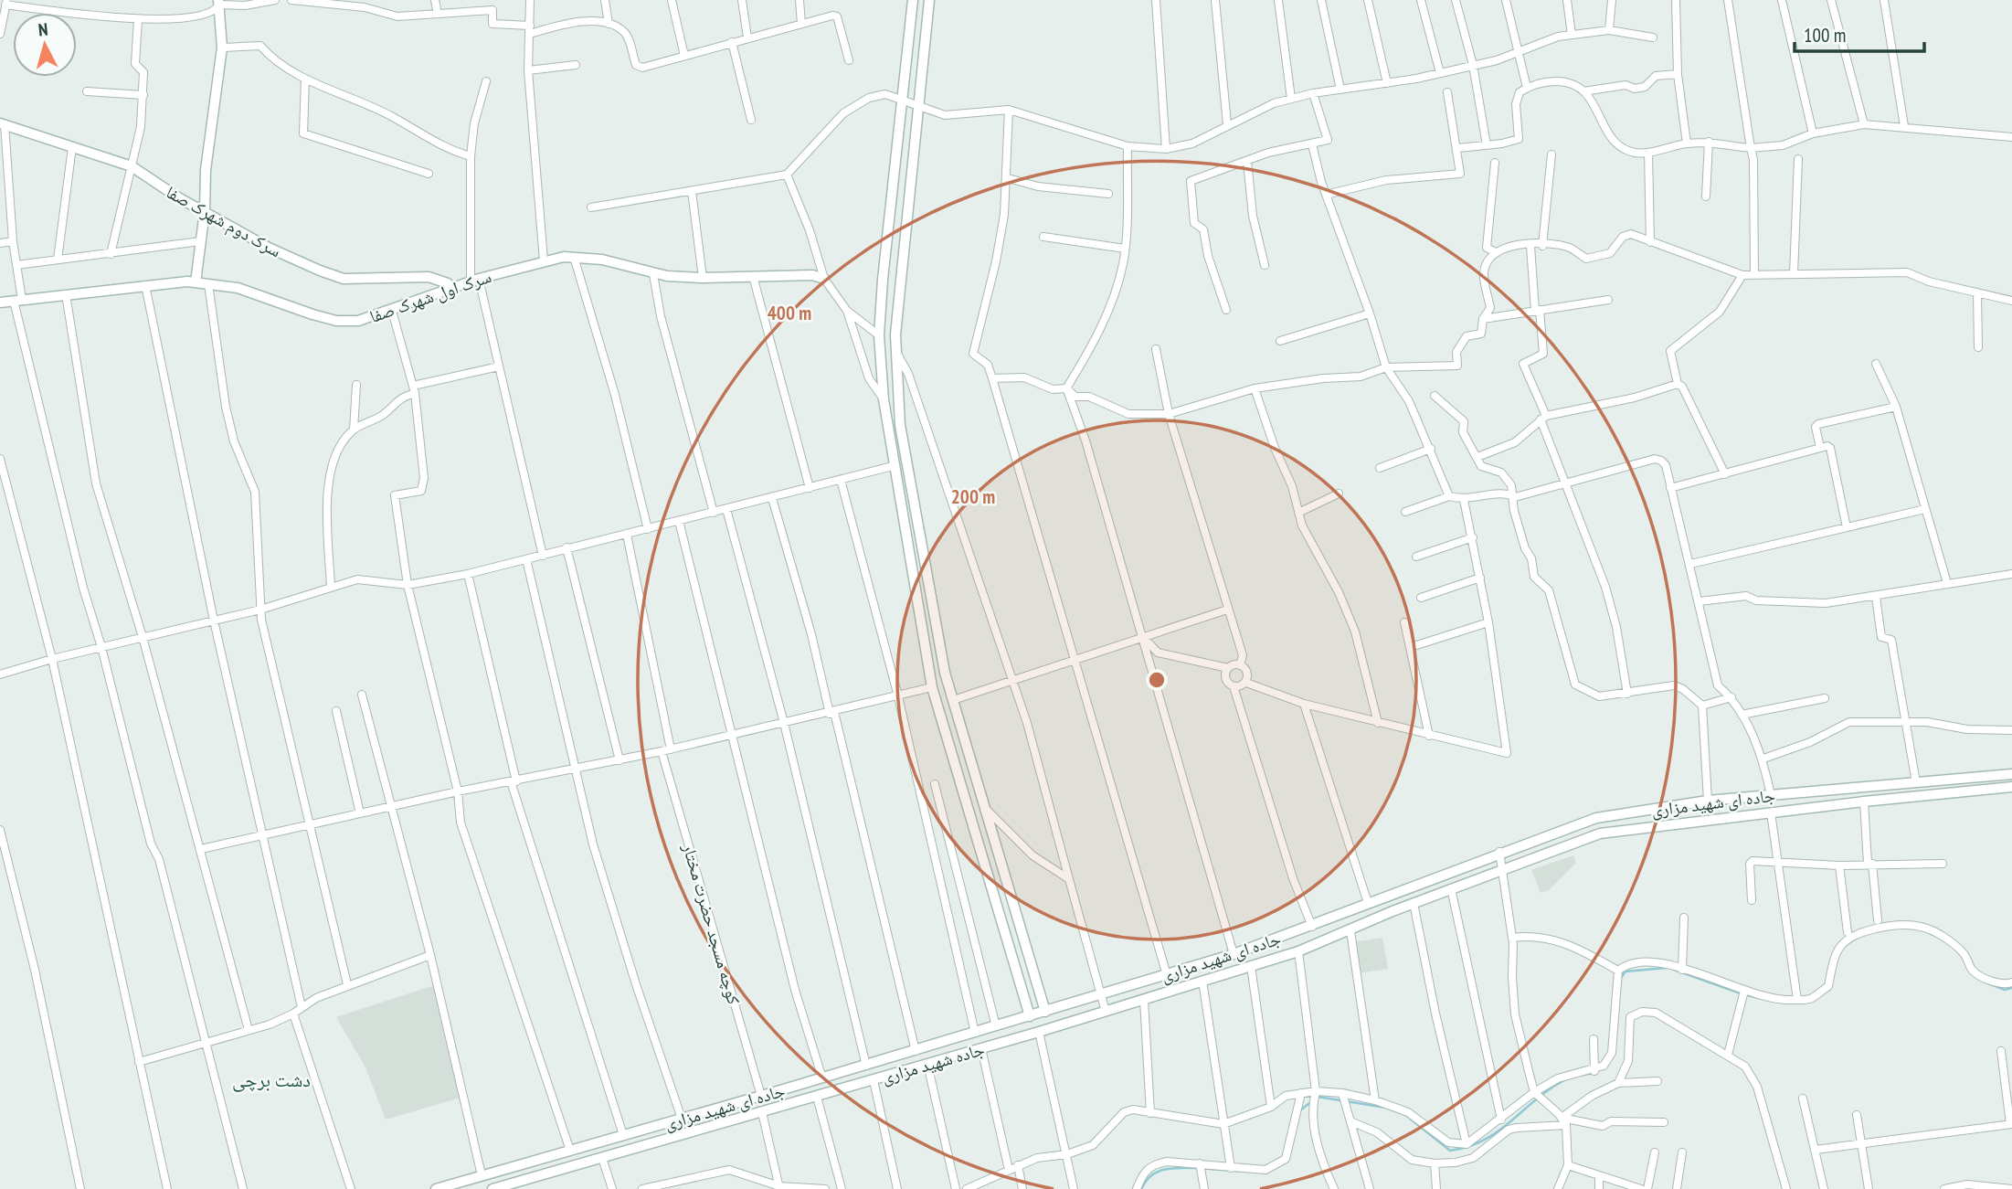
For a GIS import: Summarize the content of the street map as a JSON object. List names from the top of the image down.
{
  "streets": {
    "main road": [
      "سرک دوم شهرک صفا",
      "سرک اول شهرک صفا",
      "جاده ای شهید مزاری",
      "جاده شهید مزاری"
    ],
    "street": ["کوچه مسجد حضرت مختار"]
  },
  "crossings": [
    ["سرک دوم شهرک صفا", "سرک اول شهرک صفا"],
    ["جاده ای شهید مزاری", "کوچه مسجد حضرت مختار"],
    ["جاده ای شهید مزاری", "جاده شهید مزاری"]
  ],
  "districts": ["دشت برچی"],
  "scale_bar": "100 m",
  "north": "top",
  "rings": ["400 m", "200 m"]
}
